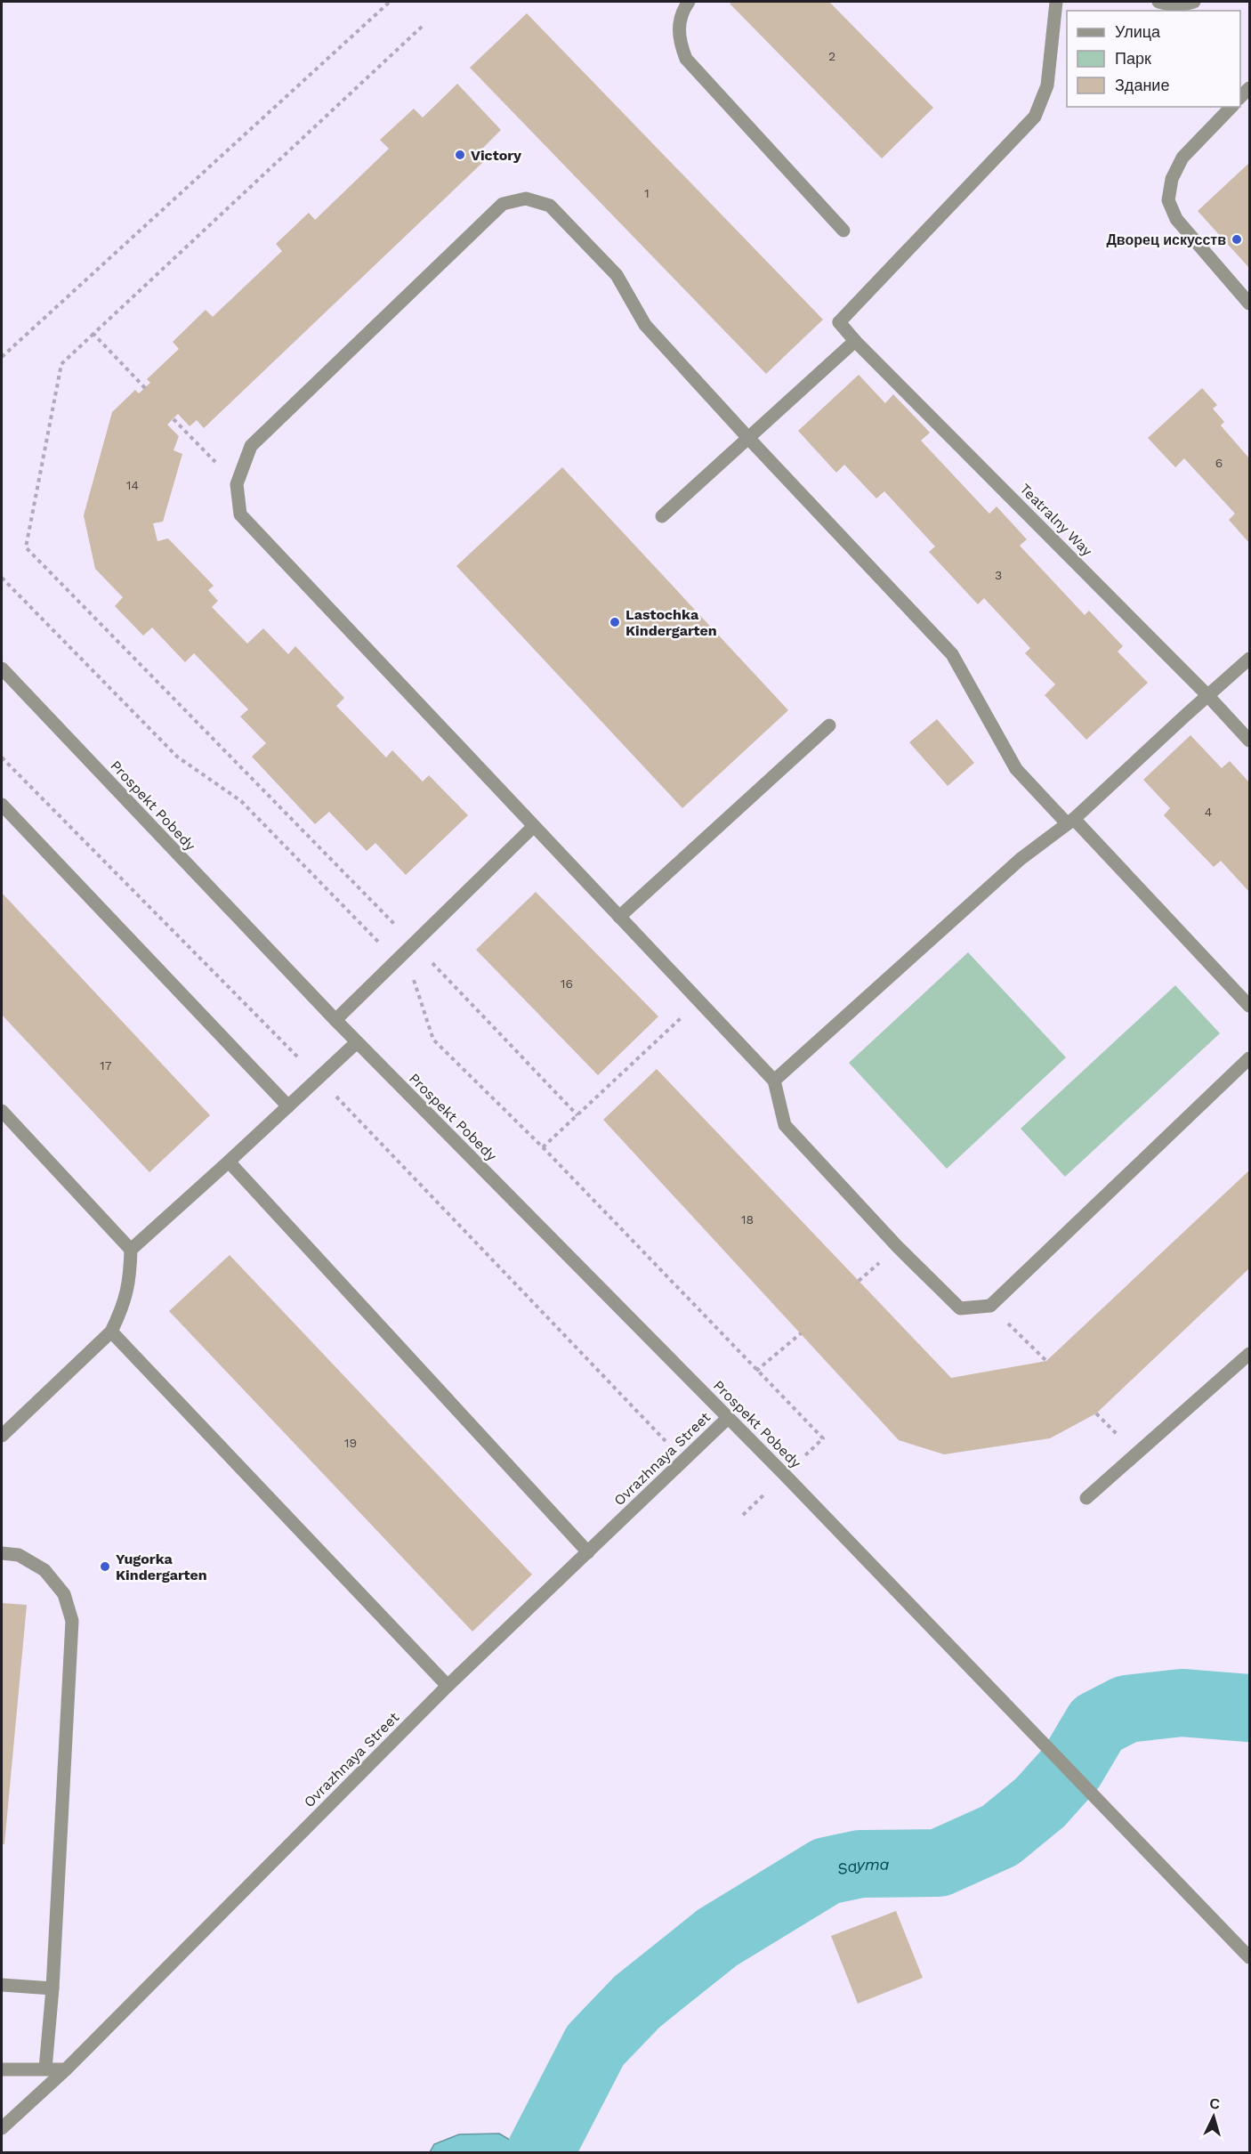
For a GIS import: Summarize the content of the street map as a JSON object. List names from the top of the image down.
{
  "streets": {
    "street": ["Teatralny Way", "Prospekt Pobedy", "Ovrazhnaya Street"]
  },
  "crossings": [
    ["Prospekt Pobedy", "Ovrazhnaya Street"]
  ],
  "water": ["Sayma"],
  "places": [
    "Victory",
    "Дворец искусств",
    "Lastochka Kindergarten",
    "Yugorka Kindergarten"
  ],
  "house_numbers": [
    "2",
    "1",
    "6",
    "14",
    "3",
    "4",
    "16",
    "17",
    "18",
    "19"
  ],
  "legend": ["Улица", "Парк", "Здание"],
  "north": "top"
}
